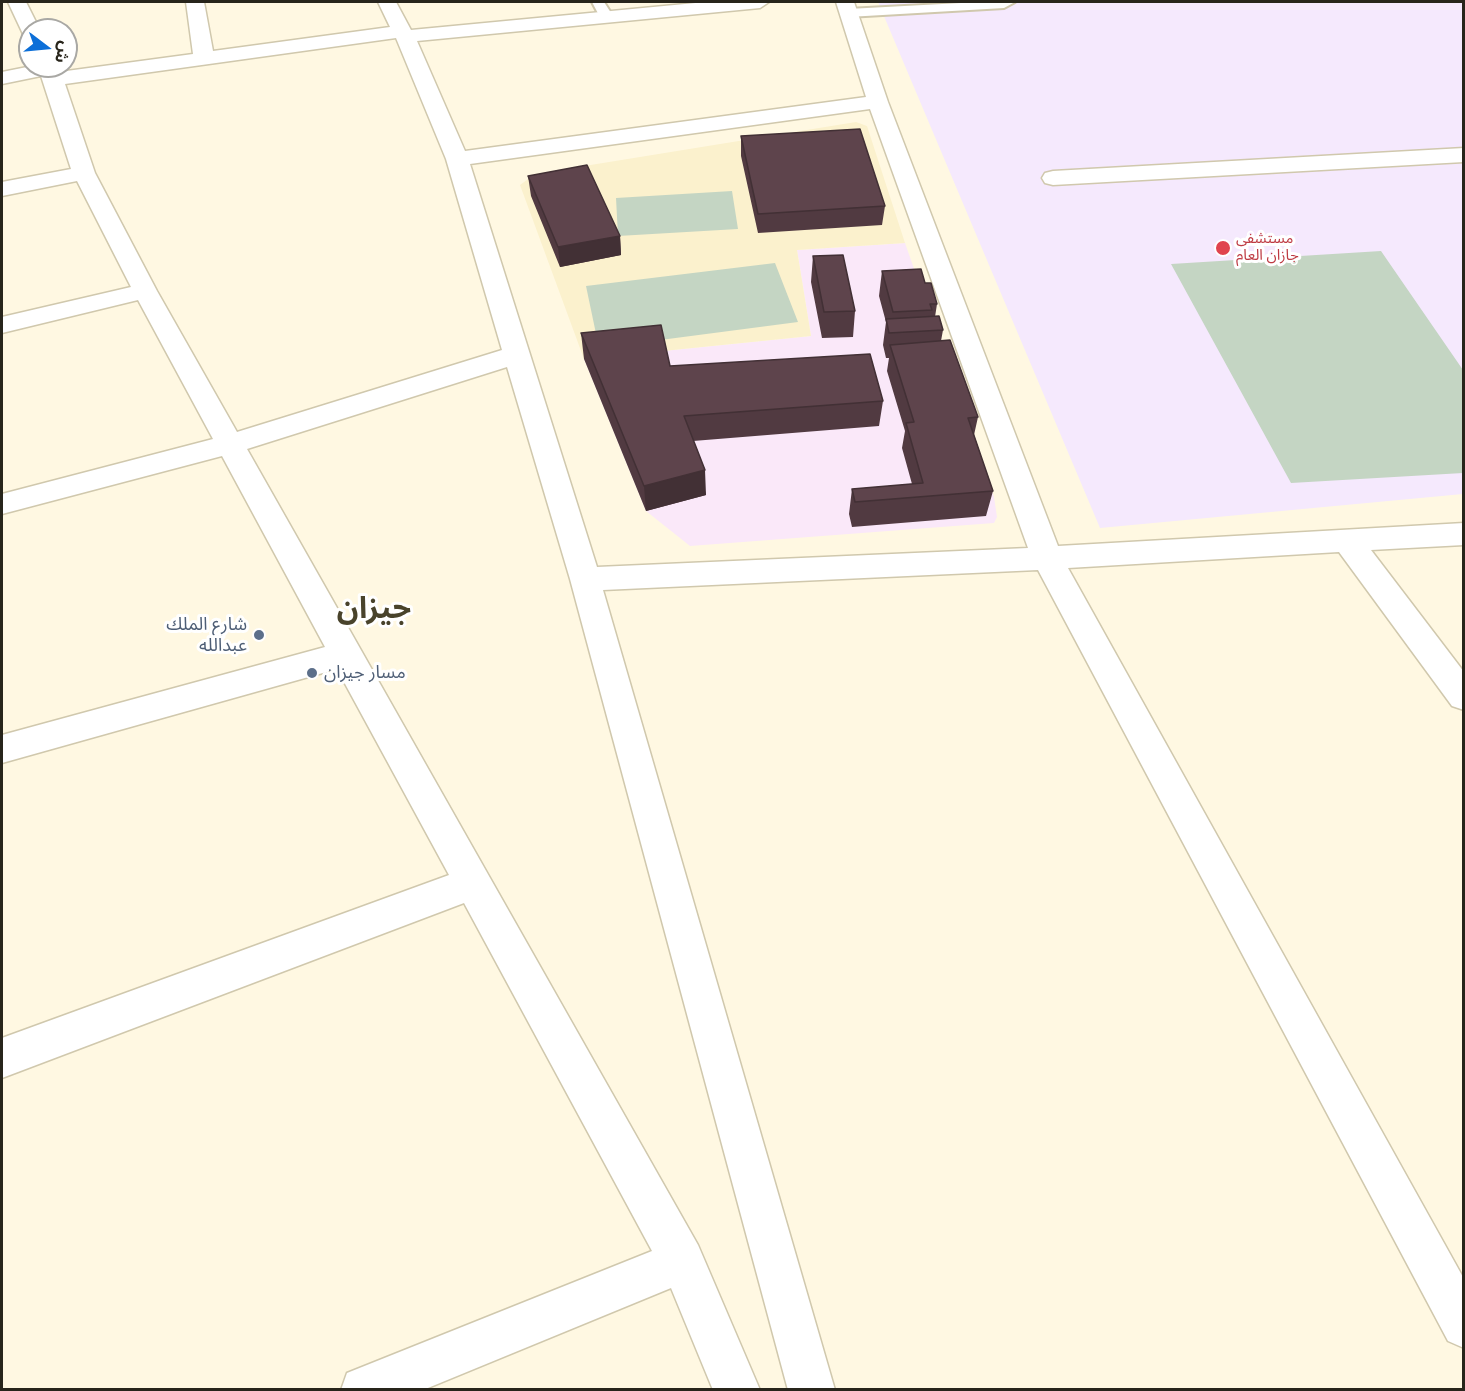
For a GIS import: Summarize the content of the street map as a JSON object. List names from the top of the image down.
{
  "districts": ["جيزان"],
  "places": ["مستشفى جازان العام", "شارع الملك عبدالله", "مسار جيزان"],
  "north": "right"
}
